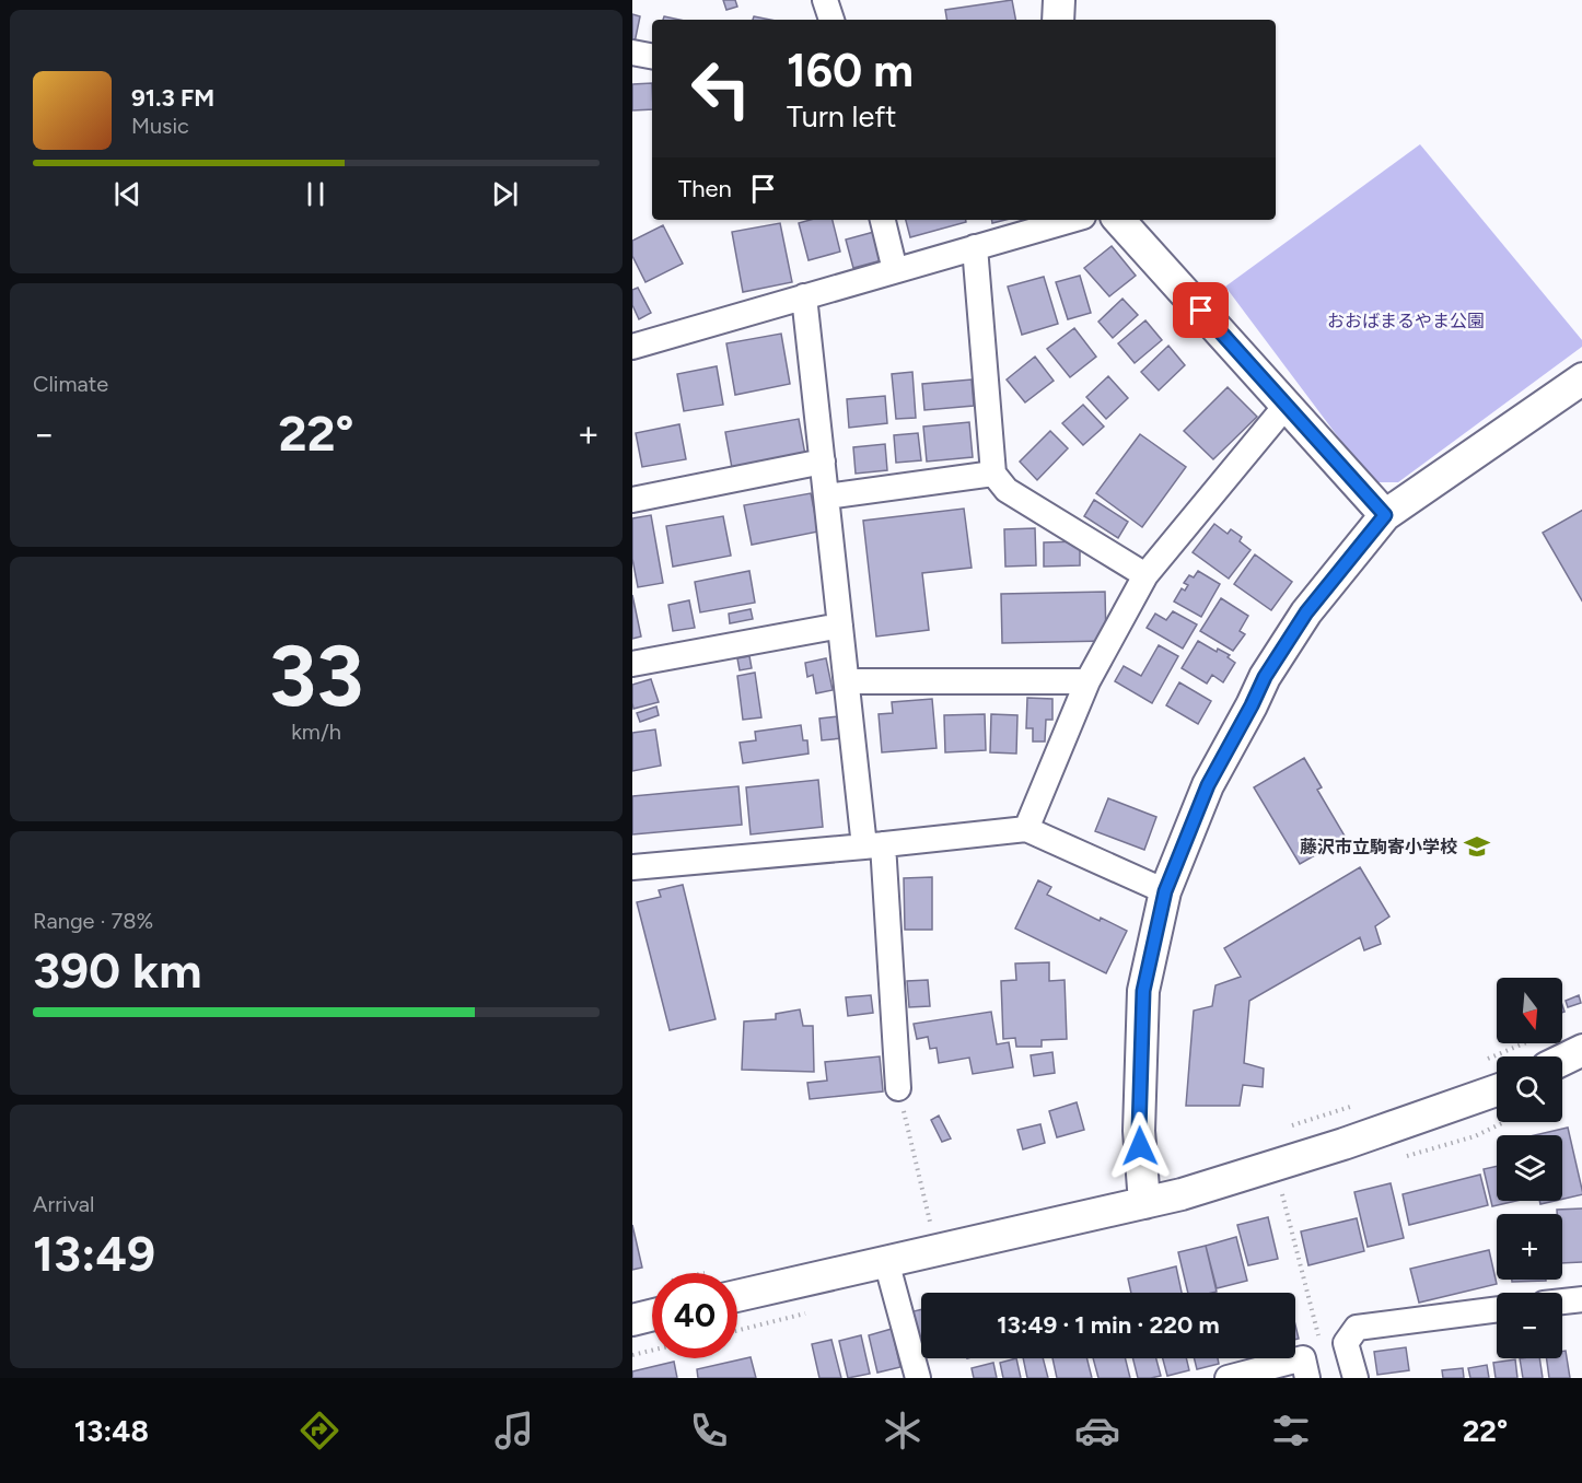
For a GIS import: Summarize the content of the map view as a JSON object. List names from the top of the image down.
{
  "parks": ["おおばまるやま公園"],
  "places": {
    "school or university": ["藤沢市立駒寄小学校"]
  },
  "north": "bottom",
  "page": {
    "turn": ["160 m", "Turn left"],
    "song": ["91.3 FM", "Music"],
    "then": "Then",
    "tile": [
      "Climate",
      ["33", "km/h"],
      ["Range · 78%", "390 km"],
      ["Arrival", "13:49"]
    ],
    "heat": ["−", "22°", "+"],
    "map_buttons": ["+", "−"],
    "limit": "40",
    "trip": "13:49 · 1 min · 220 m",
    "tabs": ["13:48", "22°"]
  }
}
